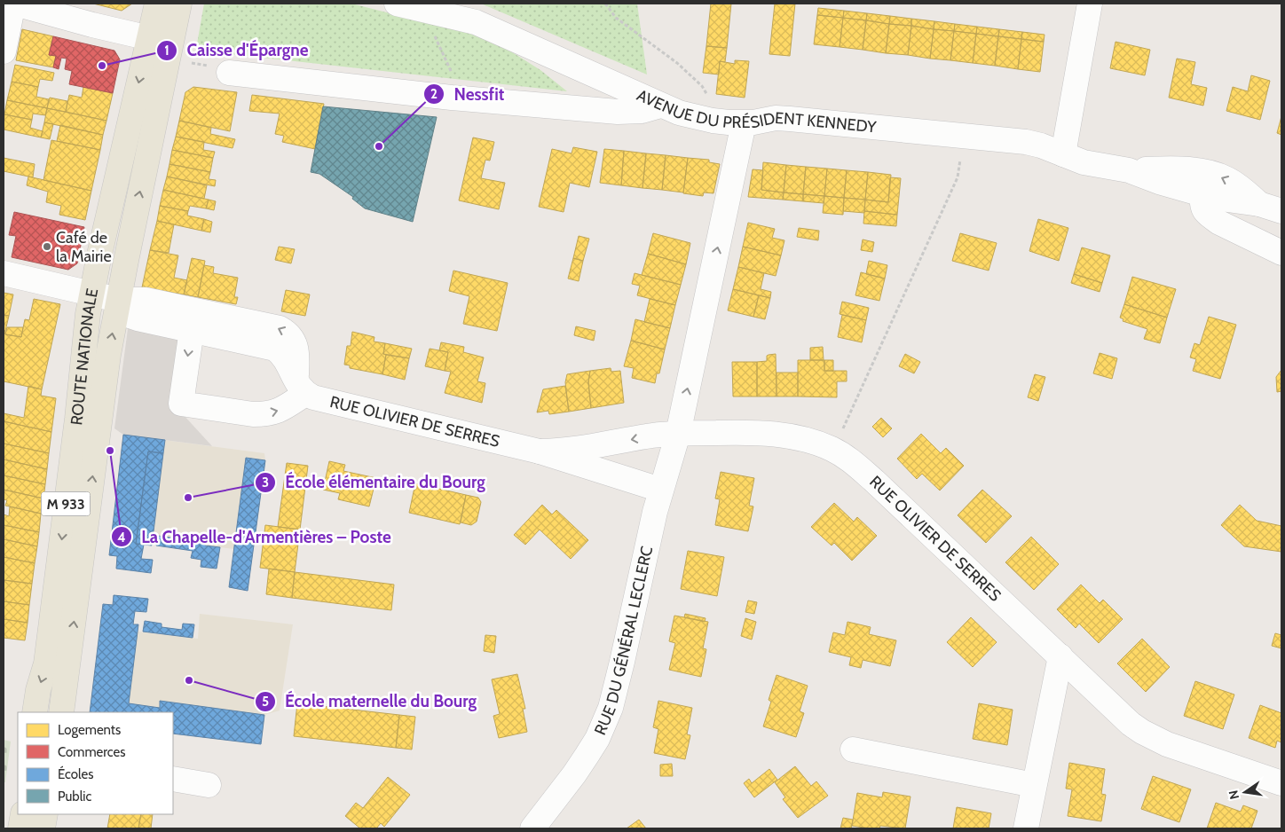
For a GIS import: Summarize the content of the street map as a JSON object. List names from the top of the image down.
{
  "streets": {
    "main road": ["ROUTE NATIONALE", "M 933"],
    "street": ["AVENUE DU PRÉSIDENT KENNEDY", "RUE OLIVIER DE SERRES", "RUE DU GÉNÉRAL LECLERC"]
  },
  "crossings": [
    ["AVENUE DU PRÉSIDENT KENNEDY", "RUE DU GÉNÉRAL LECLERC"],
    ["RUE OLIVIER DE SERRES", "RUE DU GÉNÉRAL LECLERC"]
  ],
  "one_way": ["RUE DU GÉNÉRAL LECLERC"],
  "places": [
    "Caisse d'Épargne",
    "Nessfit",
    "Café de la Mairie",
    "La Chapelle-d'Armentières – Poste",
    "École élémentaire du Bourg",
    "École maternelle du Bourg"
  ],
  "legend": [
    "Logements",
    "Commerces",
    "Écoles",
    "Public"
  ],
  "north": "left"
}
